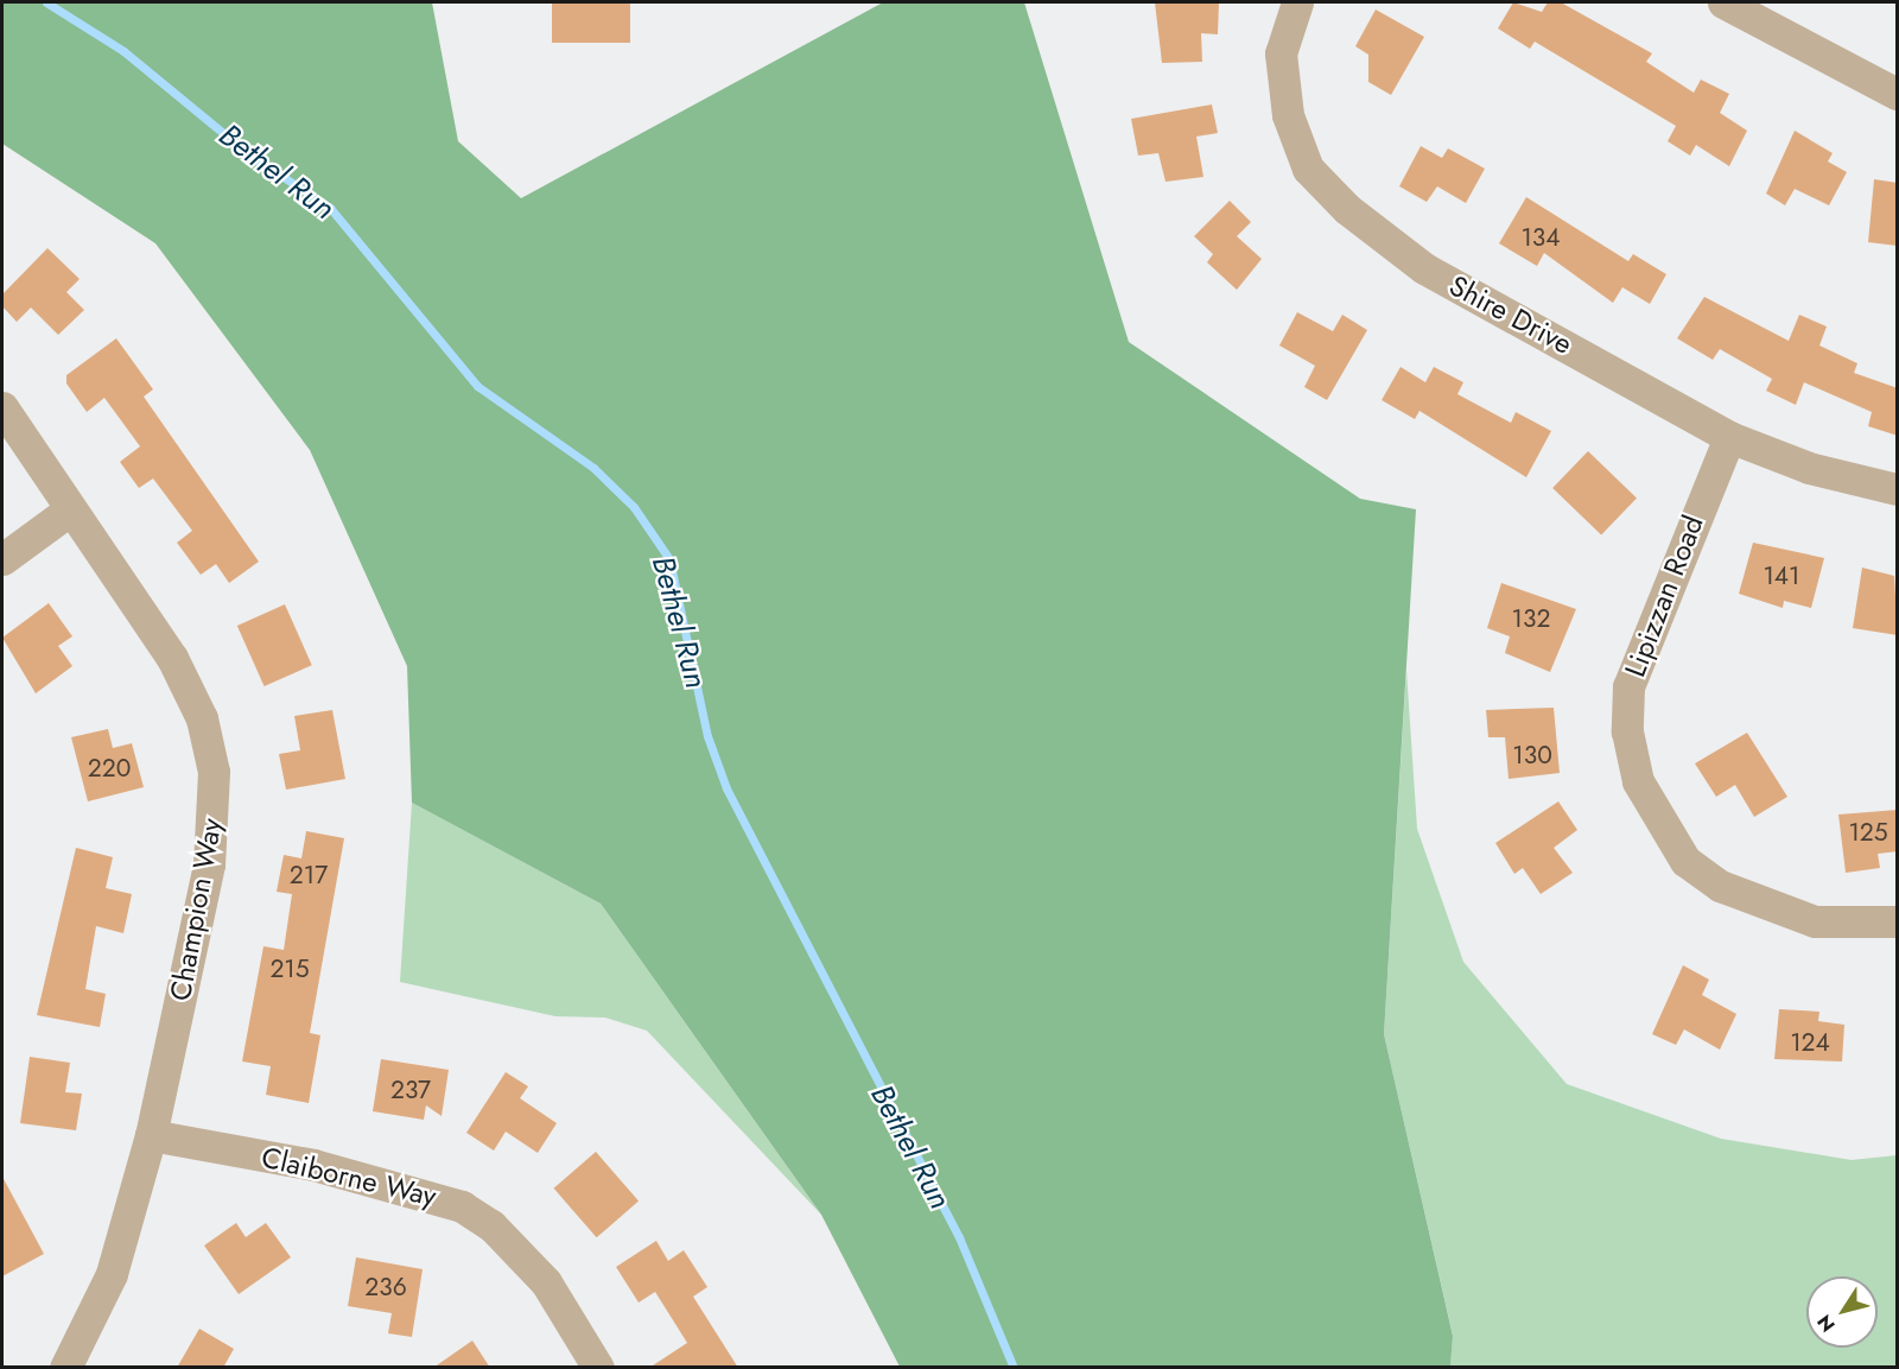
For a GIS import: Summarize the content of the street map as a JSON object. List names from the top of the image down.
{
  "streets": {
    "street": [
      "Shire Drive",
      "Lipizzan Road",
      "Champion Way",
      "Claiborne Way"
    ]
  },
  "crossings": [
    ["Shire Drive", "Lipizzan Road"],
    ["Champion Way", "Claiborne Way"]
  ],
  "water": ["Bethel Run"],
  "house_numbers": [
    "134",
    "141",
    "132",
    "130",
    "220",
    "125",
    "217",
    "215",
    "124",
    "237",
    "236"
  ],
  "north": "bottom left"
}
